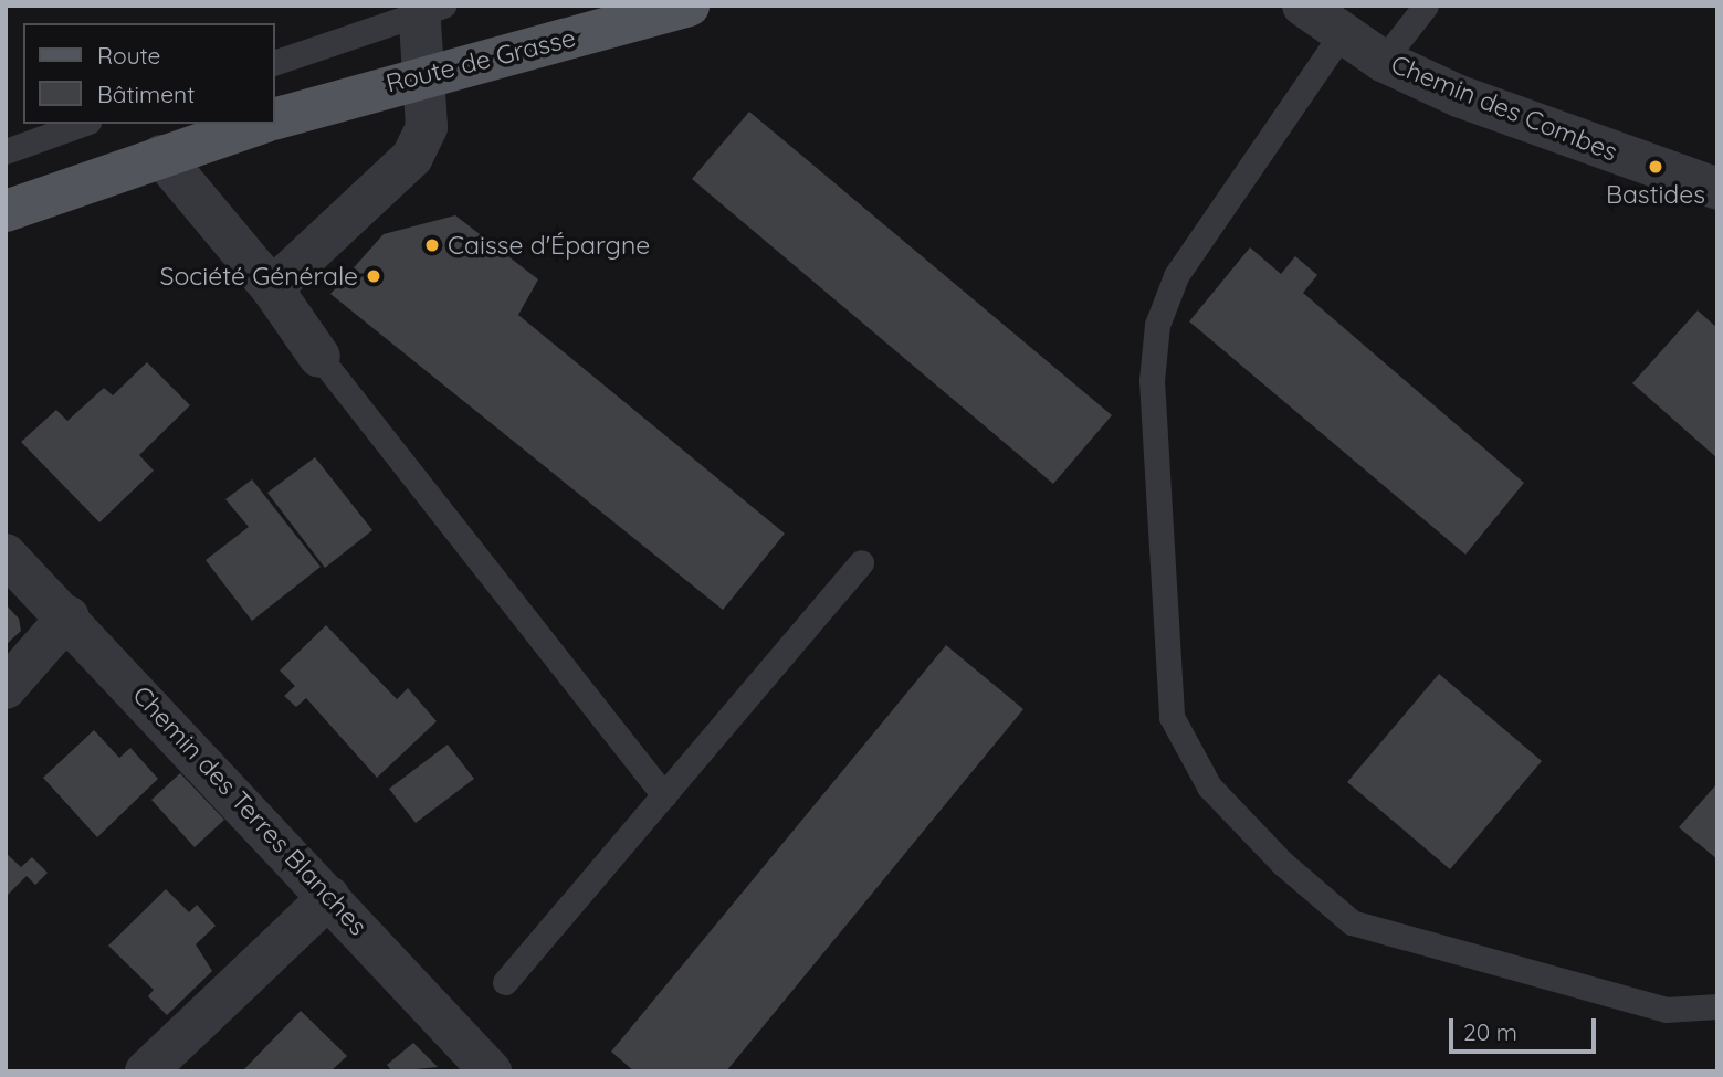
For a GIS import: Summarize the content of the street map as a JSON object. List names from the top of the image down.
{
  "streets": {
    "main road": ["Route de Grasse"],
    "street": ["Chemin des Combes", "Chemin des Terres Blanches"]
  },
  "places": ["Bastides", "Caisse d'Épargne", "Société Générale"],
  "legend": ["Route", "Bâtiment"],
  "scale_bar": "20 m"
}
